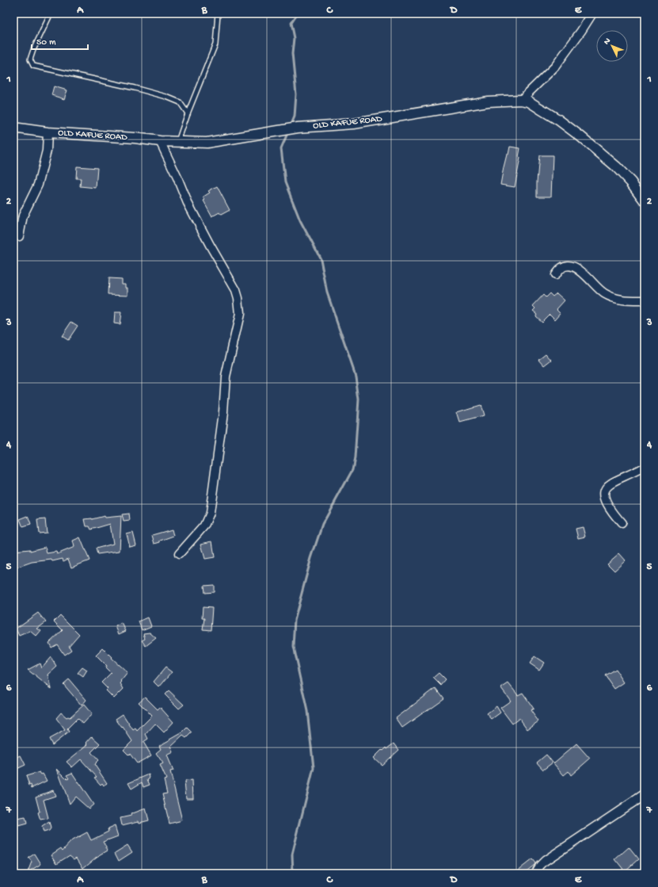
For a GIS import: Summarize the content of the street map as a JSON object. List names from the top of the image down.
{
  "streets": {
    "street": ["OLD KAFUE ROAD"]
  },
  "scale_bar": "50 m",
  "north": "top left",
  "grid": {
    "columns": [
      "A",
      "B",
      "C",
      "D",
      "E"
    ],
    "rows": [
      "1",
      "2",
      "3",
      "4",
      "5",
      "6",
      "7"
    ]
  }
}
